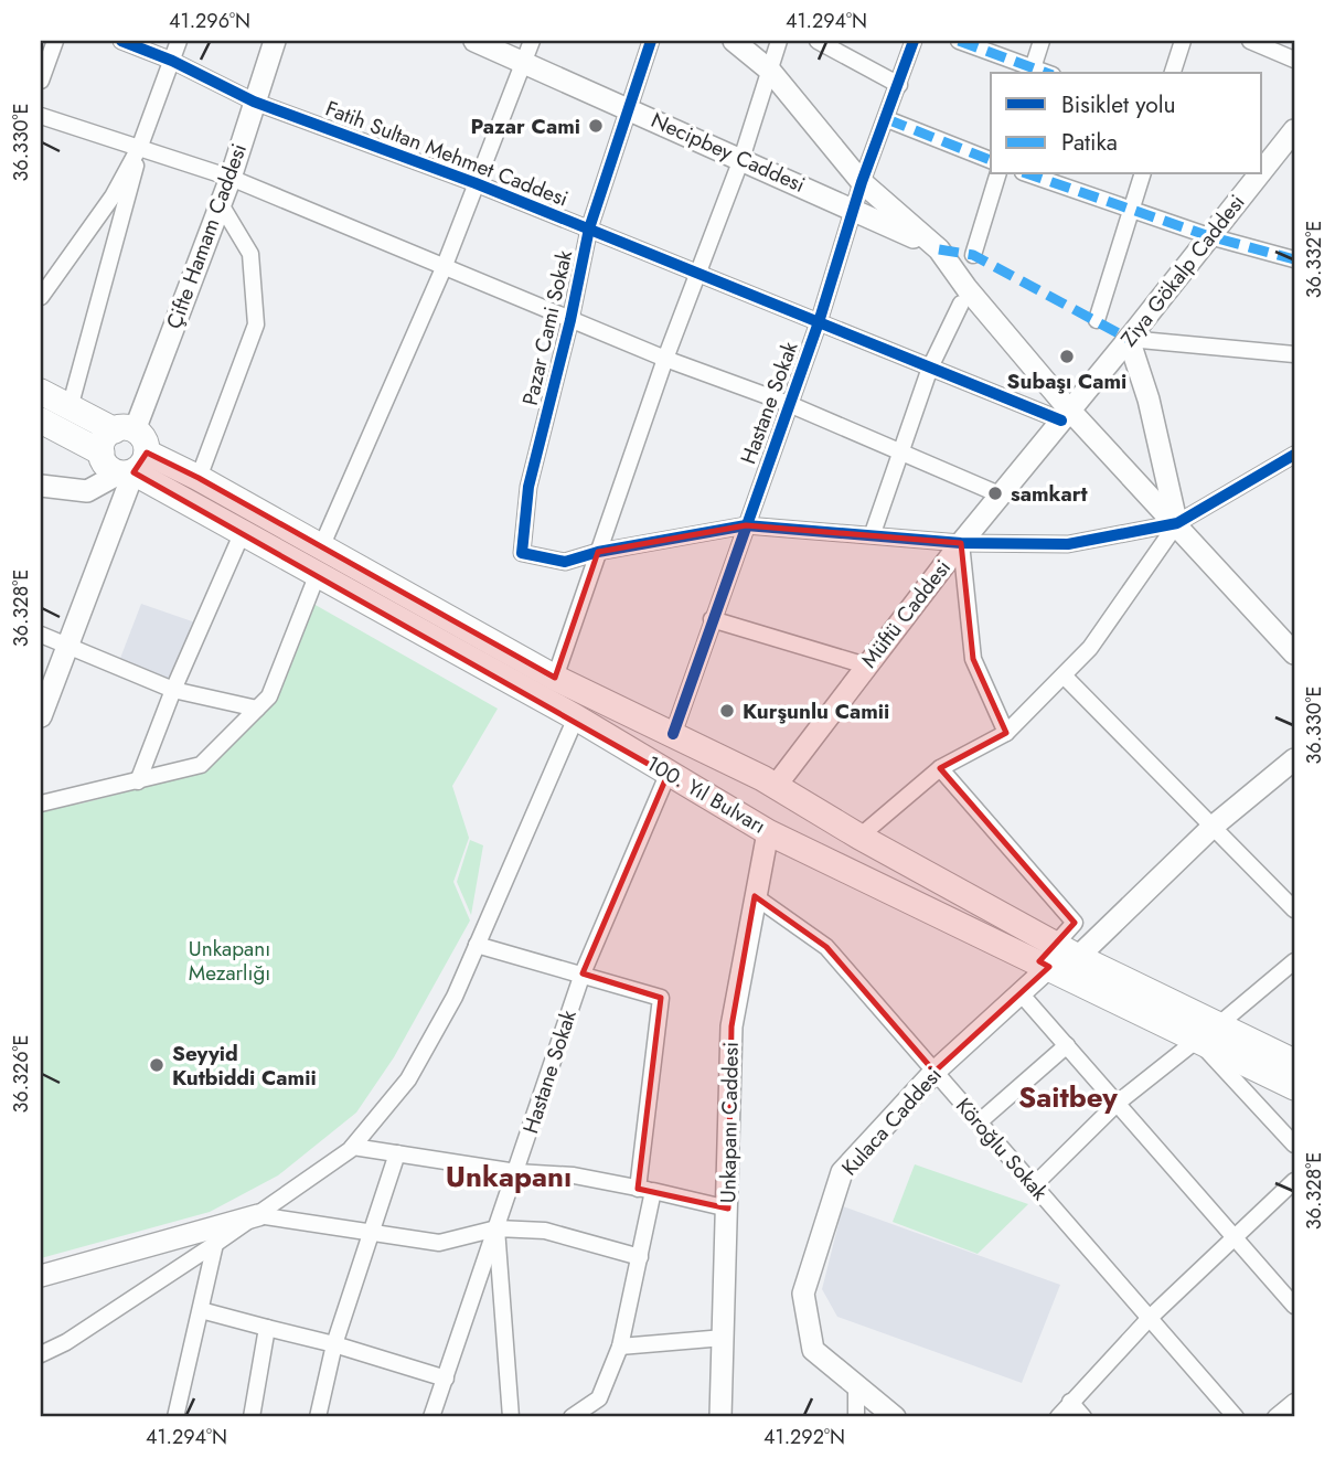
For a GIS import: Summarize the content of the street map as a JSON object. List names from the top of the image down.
{
  "streets": {
    "main road": [
      "Necipbey Caddesi",
      "Çifte Hamam Caddesi",
      "Ziya Gökalp Caddesi",
      "Müftü Caddesi",
      "100. Yıl Bulvarı",
      "Kulaca Caddesi",
      "Unkapanı Caddesi"
    ],
    "street": [
      "Fatih Sultan Mehmet Caddesi",
      "Pazar Cami Sokak",
      "Hastane Sokak",
      "Köroğlu Sokak"
    ]
  },
  "crossings": [
    ["Necipbey Caddesi", "Pazar Cami Sokak"],
    ["Necipbey Caddesi", "Hastane Sokak"],
    ["Fatih Sultan Mehmet Caddesi", "Çifte Hamam Caddesi"],
    ["Fatih Sultan Mehmet Caddesi", "Ziya Gökalp Caddesi"],
    ["Fatih Sultan Mehmet Caddesi", "Pazar Cami Sokak"],
    ["Fatih Sultan Mehmet Caddesi", "Hastane Sokak"],
    ["Fatih Sultan Mehmet Caddesi", "Müftü Caddesi"],
    ["Çifte Hamam Caddesi", "100. Yıl Bulvarı"],
    ["Ziya Gökalp Caddesi", "Müftü Caddesi"],
    ["Hastane Sokak", "100. Yıl Bulvarı"],
    ["Müftü Caddesi", "100. Yıl Bulvarı"],
    ["100. Yıl Bulvarı", "Kulaca Caddesi"],
    ["100. Yıl Bulvarı", "Unkapanı Caddesi"],
    ["Kulaca Caddesi", "Köroğlu Sokak"],
    ["Unkapanı Caddesi", "Köroğlu Sokak"]
  ],
  "districts": ["Saitbey", "Unkapanı"],
  "parks": ["Unkapanı Mezarlığı"],
  "places": [
    "Pazar Cami",
    "Subaşı Cami",
    "samkart",
    "Kurşunlu Camii",
    "Seyyid Kutbiddi Camii"
  ],
  "legend": ["Bisiklet yolu", "Patika"],
  "coordinates": [
    "41.296°N",
    "41.294°N",
    "36.330°E",
    "36.332°E",
    "36.328°E",
    "36.326°E",
    "41.292°N"
  ]
}
